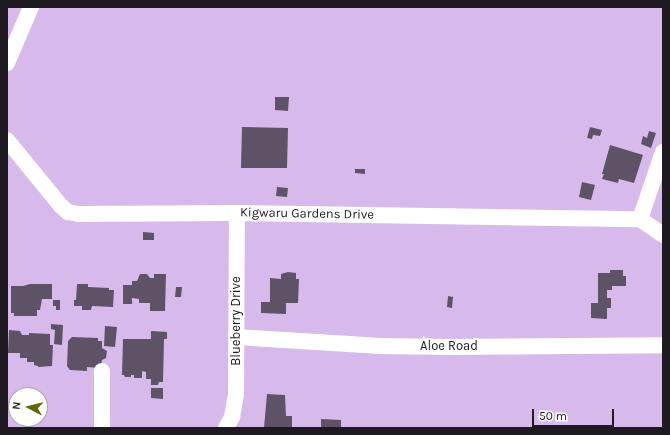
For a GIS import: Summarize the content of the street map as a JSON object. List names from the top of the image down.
{
  "streets": {
    "street": ["Kigwaru Gardens Drive", "Blueberry Drive", "Aloe Road"]
  },
  "crossings": [
    ["Kigwaru Gardens Drive", "Blueberry Drive"],
    ["Blueberry Drive", "Aloe Road"]
  ],
  "scale_bar": "50 m",
  "north": "left"
}
